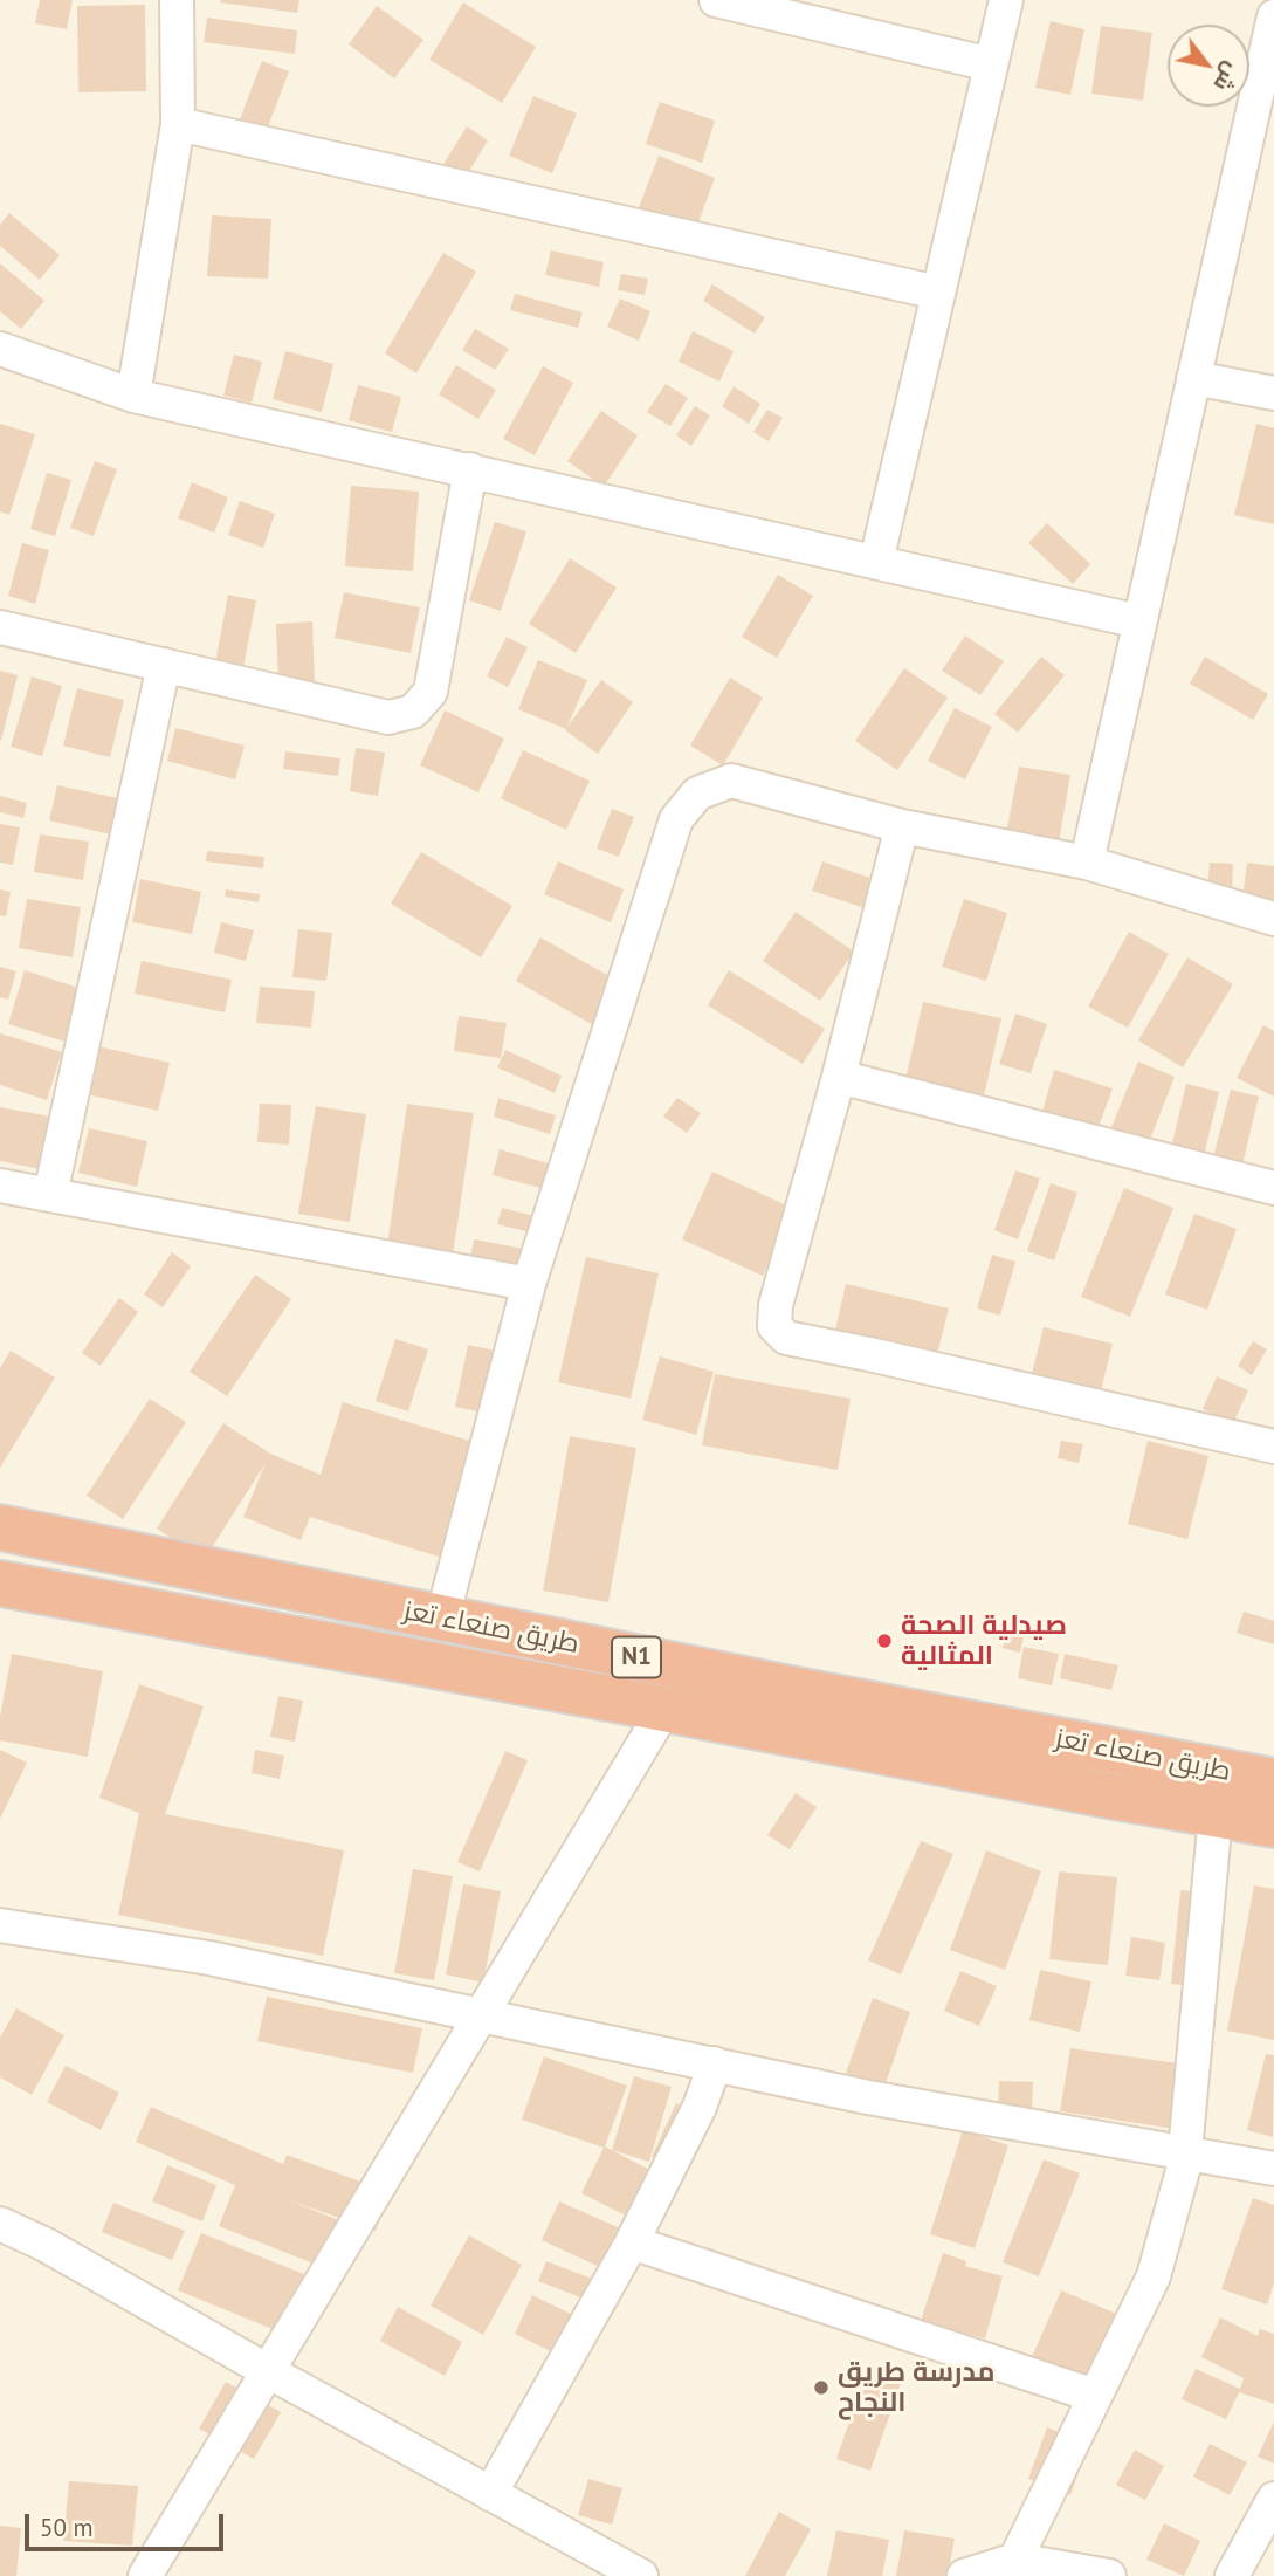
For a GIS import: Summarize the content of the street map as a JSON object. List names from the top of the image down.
{
  "streets": {
    "highway": ["طريق صنعاء تعز", "N1"]
  },
  "places": ["صيدلية الصحة المثالية", "مدرسة طريق النجاح"],
  "scale_bar": "50 m",
  "north": "bottom right"
}
